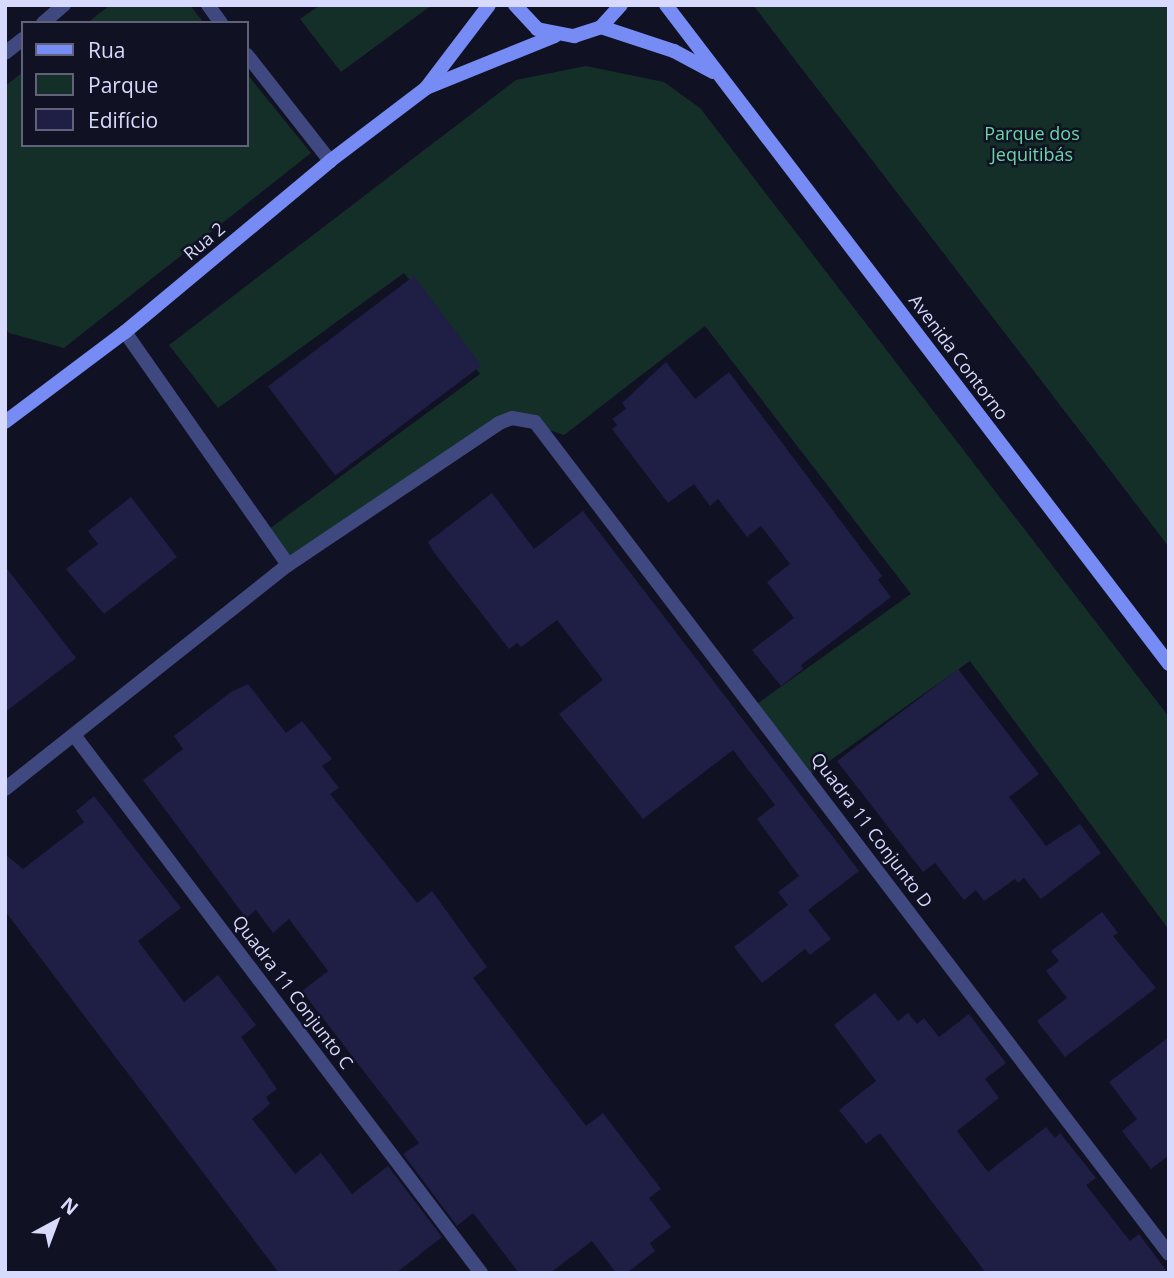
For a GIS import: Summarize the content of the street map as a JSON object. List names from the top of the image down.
{
  "streets": {
    "main road": ["Rua 2", "Avenida Contorno"],
    "street": ["Quadra 11 Conjunto D", "Quadra 11 Conjunto C"]
  },
  "parks": ["Parque dos Jequitibás"],
  "legend": ["Rua", "Parque", "Edifício"],
  "north": "top right"
}
